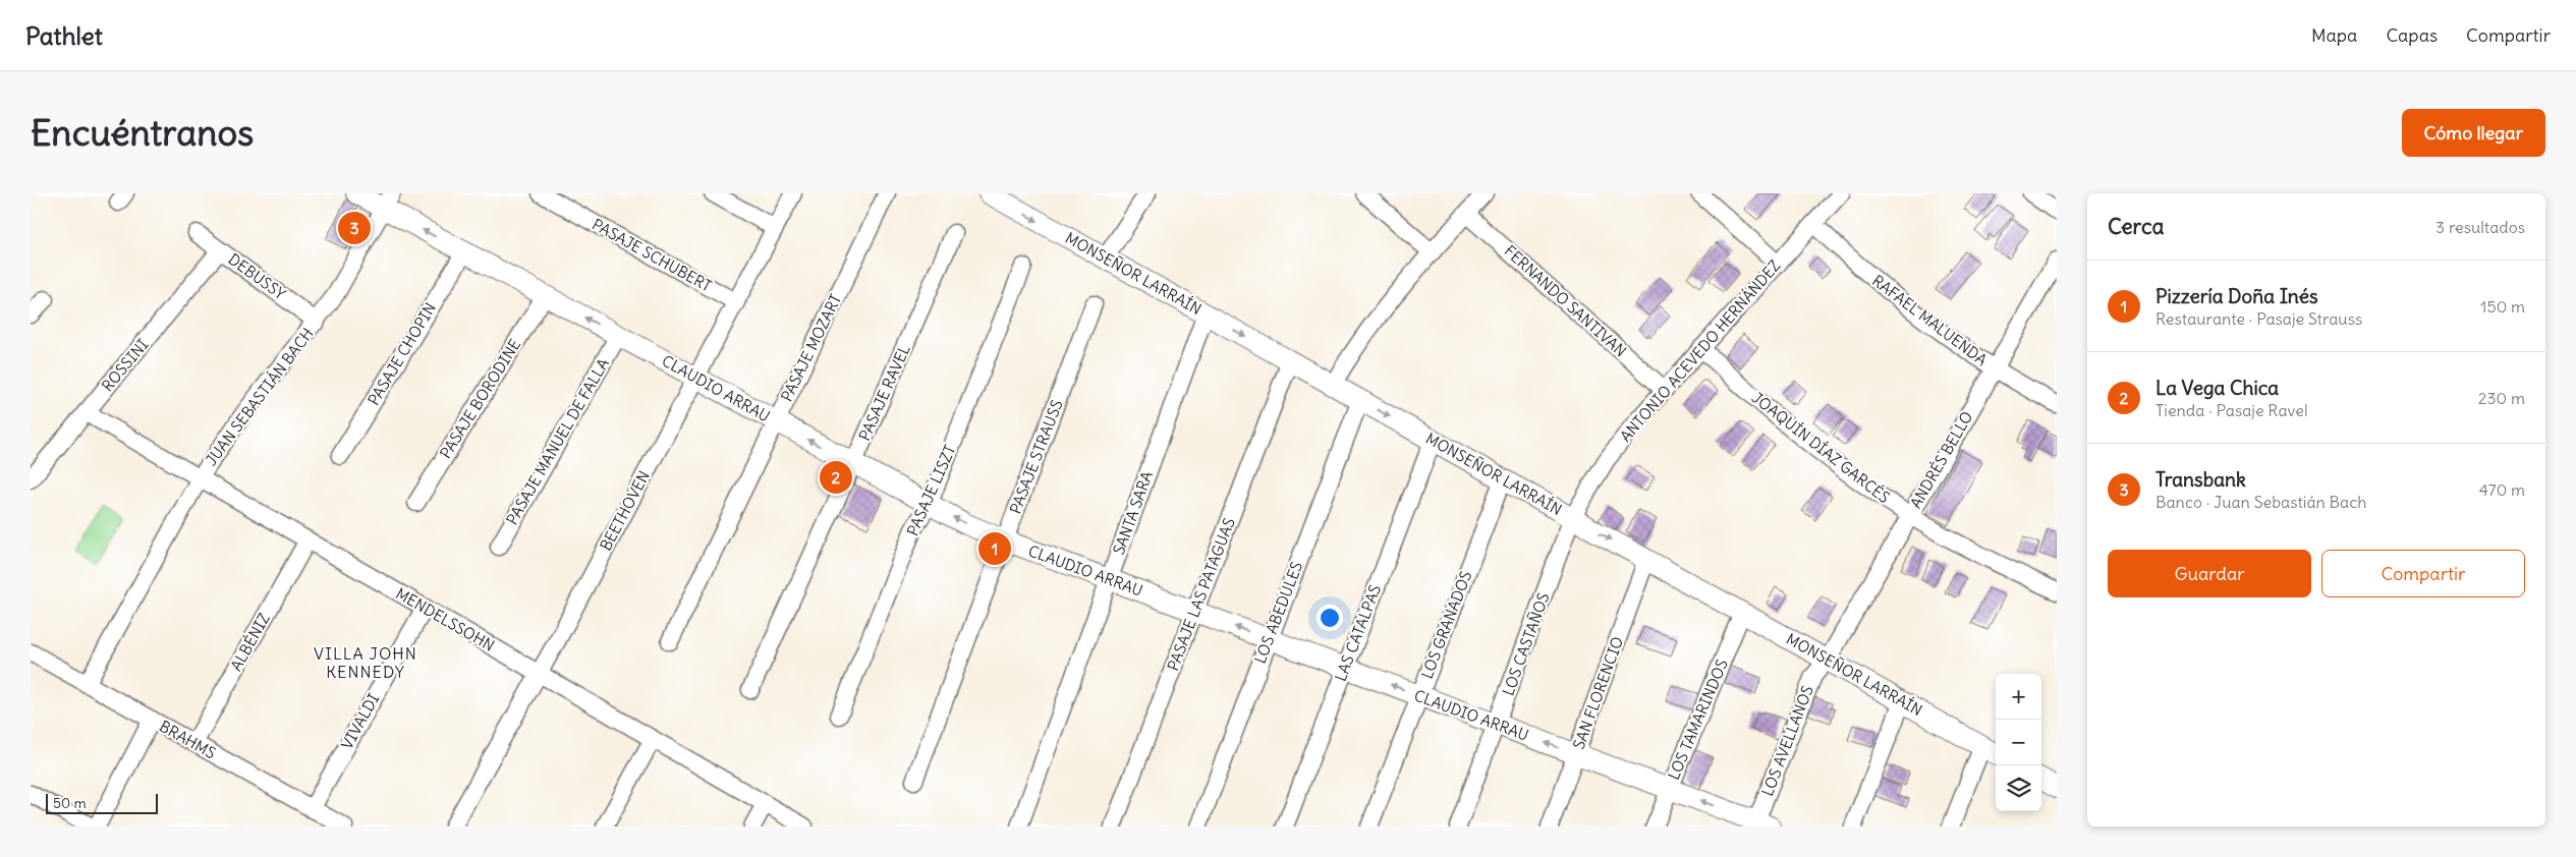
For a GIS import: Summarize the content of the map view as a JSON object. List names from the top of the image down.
{
  "streets": {
    "street": [
      "PASAJE SCHUBERT",
      "MONSEÑOR LARRAÍN",
      "DEBUSSY",
      "FERNANDO SANTIVAN",
      "RAFAEL MALUENDA",
      "PASAJE MOZART",
      "ANTONIO ACEVEDO HERNÁNDEZ",
      "PASAJE CHOPIN",
      "ROSSINI",
      "CLAUDIO ARRAU",
      "PASAJE RAVEL",
      "JUAN SEBASTIÁN BACH",
      "PASAJE BORODINE",
      "PASAJE MANUEL DE FALLA",
      "JOAQUÍN DÍAZ GARCÉS",
      "PASAJE STRAUSS",
      "ANDRÉS BELLO",
      "PASAJE LISZT",
      "BEETHOVEN",
      "SANTA SARA",
      "PASAJE LAS PATAGUAS",
      "LOS ABEDULES",
      "MENDELSSOHN",
      "LOS GRANADOS",
      "LAS CATALPAS",
      "ALBÉNIZ",
      "LOS CASTAÑOS",
      "SAN FLORENCIO",
      "LOS TAMARINDOS",
      "VIVALDI",
      "BRAHMS",
      "LOS AVELLANOS"
    ]
  },
  "crossings": [
    ["PASAJE SCHUBERT", "BEETHOVEN"],
    ["MONSEÑOR LARRAÍN", "ANTONIO ACEVEDO HERNÁNDEZ"],
    ["MONSEÑOR LARRAÍN", "ANDRÉS BELLO"],
    ["MONSEÑOR LARRAÍN", "SANTA SARA"],
    ["MONSEÑOR LARRAÍN", "PASAJE LAS PATAGUAS"],
    ["MONSEÑOR LARRAÍN", "LOS ABEDULES"],
    ["MONSEÑOR LARRAÍN", "LOS GRANADOS"],
    ["MONSEÑOR LARRAÍN", "LAS CATALPAS"],
    ["MONSEÑOR LARRAÍN", "LOS CASTAÑOS"],
    ["MONSEÑOR LARRAÍN", "SAN FLORENCIO"],
    ["MONSEÑOR LARRAÍN", "LOS TAMARINDOS"],
    ["MONSEÑOR LARRAÍN", "LOS AVELLANOS"],
    ["DEBUSSY", "ROSSINI"],
    ["DEBUSSY", "JUAN SEBASTIÁN BACH"],
    ["FERNANDO SANTIVAN", "ANTONIO ACEVEDO HERNÁNDEZ"],
    ["RAFAEL MALUENDA", "ANTONIO ACEVEDO HERNÁNDEZ"],
    ["RAFAEL MALUENDA", "ANDRÉS BELLO"],
    ["PASAJE MOZART", "CLAUDIO ARRAU"],
    ["ANTONIO ACEVEDO HERNÁNDEZ", "JOAQUÍN DÍAZ GARCÉS"],
    ["ANTONIO ACEVEDO HERNÁNDEZ", "LOS CASTAÑOS"],
    ["PASAJE CHOPIN", "CLAUDIO ARRAU"],
    ["ROSSINI", "MENDELSSOHN"],
    ["CLAUDIO ARRAU", "PASAJE RAVEL"],
    ["CLAUDIO ARRAU", "JUAN SEBASTIÁN BACH"],
    ["CLAUDIO ARRAU", "PASAJE BORODINE"],
    ["CLAUDIO ARRAU", "PASAJE MANUEL DE FALLA"],
    ["CLAUDIO ARRAU", "PASAJE STRAUSS"],
    ["CLAUDIO ARRAU", "PASAJE LISZT"],
    ["CLAUDIO ARRAU", "BEETHOVEN"],
    ["CLAUDIO ARRAU", "SANTA SARA"],
    ["CLAUDIO ARRAU", "PASAJE LAS PATAGUAS"],
    ["CLAUDIO ARRAU", "LOS ABEDULES"],
    ["CLAUDIO ARRAU", "LOS GRANADOS"],
    ["CLAUDIO ARRAU", "LAS CATALPAS"],
    ["CLAUDIO ARRAU", "LOS CASTAÑOS"],
    ["CLAUDIO ARRAU", "SAN FLORENCIO"],
    ["CLAUDIO ARRAU", "LOS TAMARINDOS"],
    ["CLAUDIO ARRAU", "LOS AVELLANOS"],
    ["JUAN SEBASTIÁN BACH", "MENDELSSOHN"],
    ["JUAN SEBASTIÁN BACH", "BRAHMS"],
    ["JOAQUÍN DÍAZ GARCÉS", "ANDRÉS BELLO"],
    ["ANDRÉS BELLO", "LOS AVELLANOS"],
    ["BEETHOVEN", "MENDELSSOHN"],
    ["MENDELSSOHN", "ALBÉNIZ"],
    ["MENDELSSOHN", "VIVALDI"],
    ["ALBÉNIZ", "BRAHMS"],
    ["VIVALDI", "BRAHMS"]
  ],
  "one_way": ["CLAUDIO ARRAU"],
  "districts": ["VILLA JOHN KENNEDY"],
  "scale_bar": "50 m",
  "page": {
    "header": "Pathlet",
    "nav": ["Mapa", "Capas", "Compartir"],
    "buttons": [
      "Cómo llegar",
      ["Guardar", "Compartir"]
    ],
    "title": "Encuéntranos",
    "heading": ["Cerca", "3 resultados"],
    "pins": ["3", "2", "1"],
    "list": [
      {
        "mark": "1",
        "name": "Pizzería Doña Inés",
        "note": "Restaurante · Pasaje Strauss",
        "value": "150 m"
      },
      {
        "mark": "2",
        "name": "La Vega Chica",
        "note": "Tienda · Pasaje Ravel",
        "value": "230 m"
      },
      {
        "mark": "3",
        "name": "Transbank",
        "note": "Banco · Juan Sebastián Bach",
        "value": "470 m"
      }
    ],
    "map_buttons": ["+", "−"],
    "scale": "50 m"
  }
}
